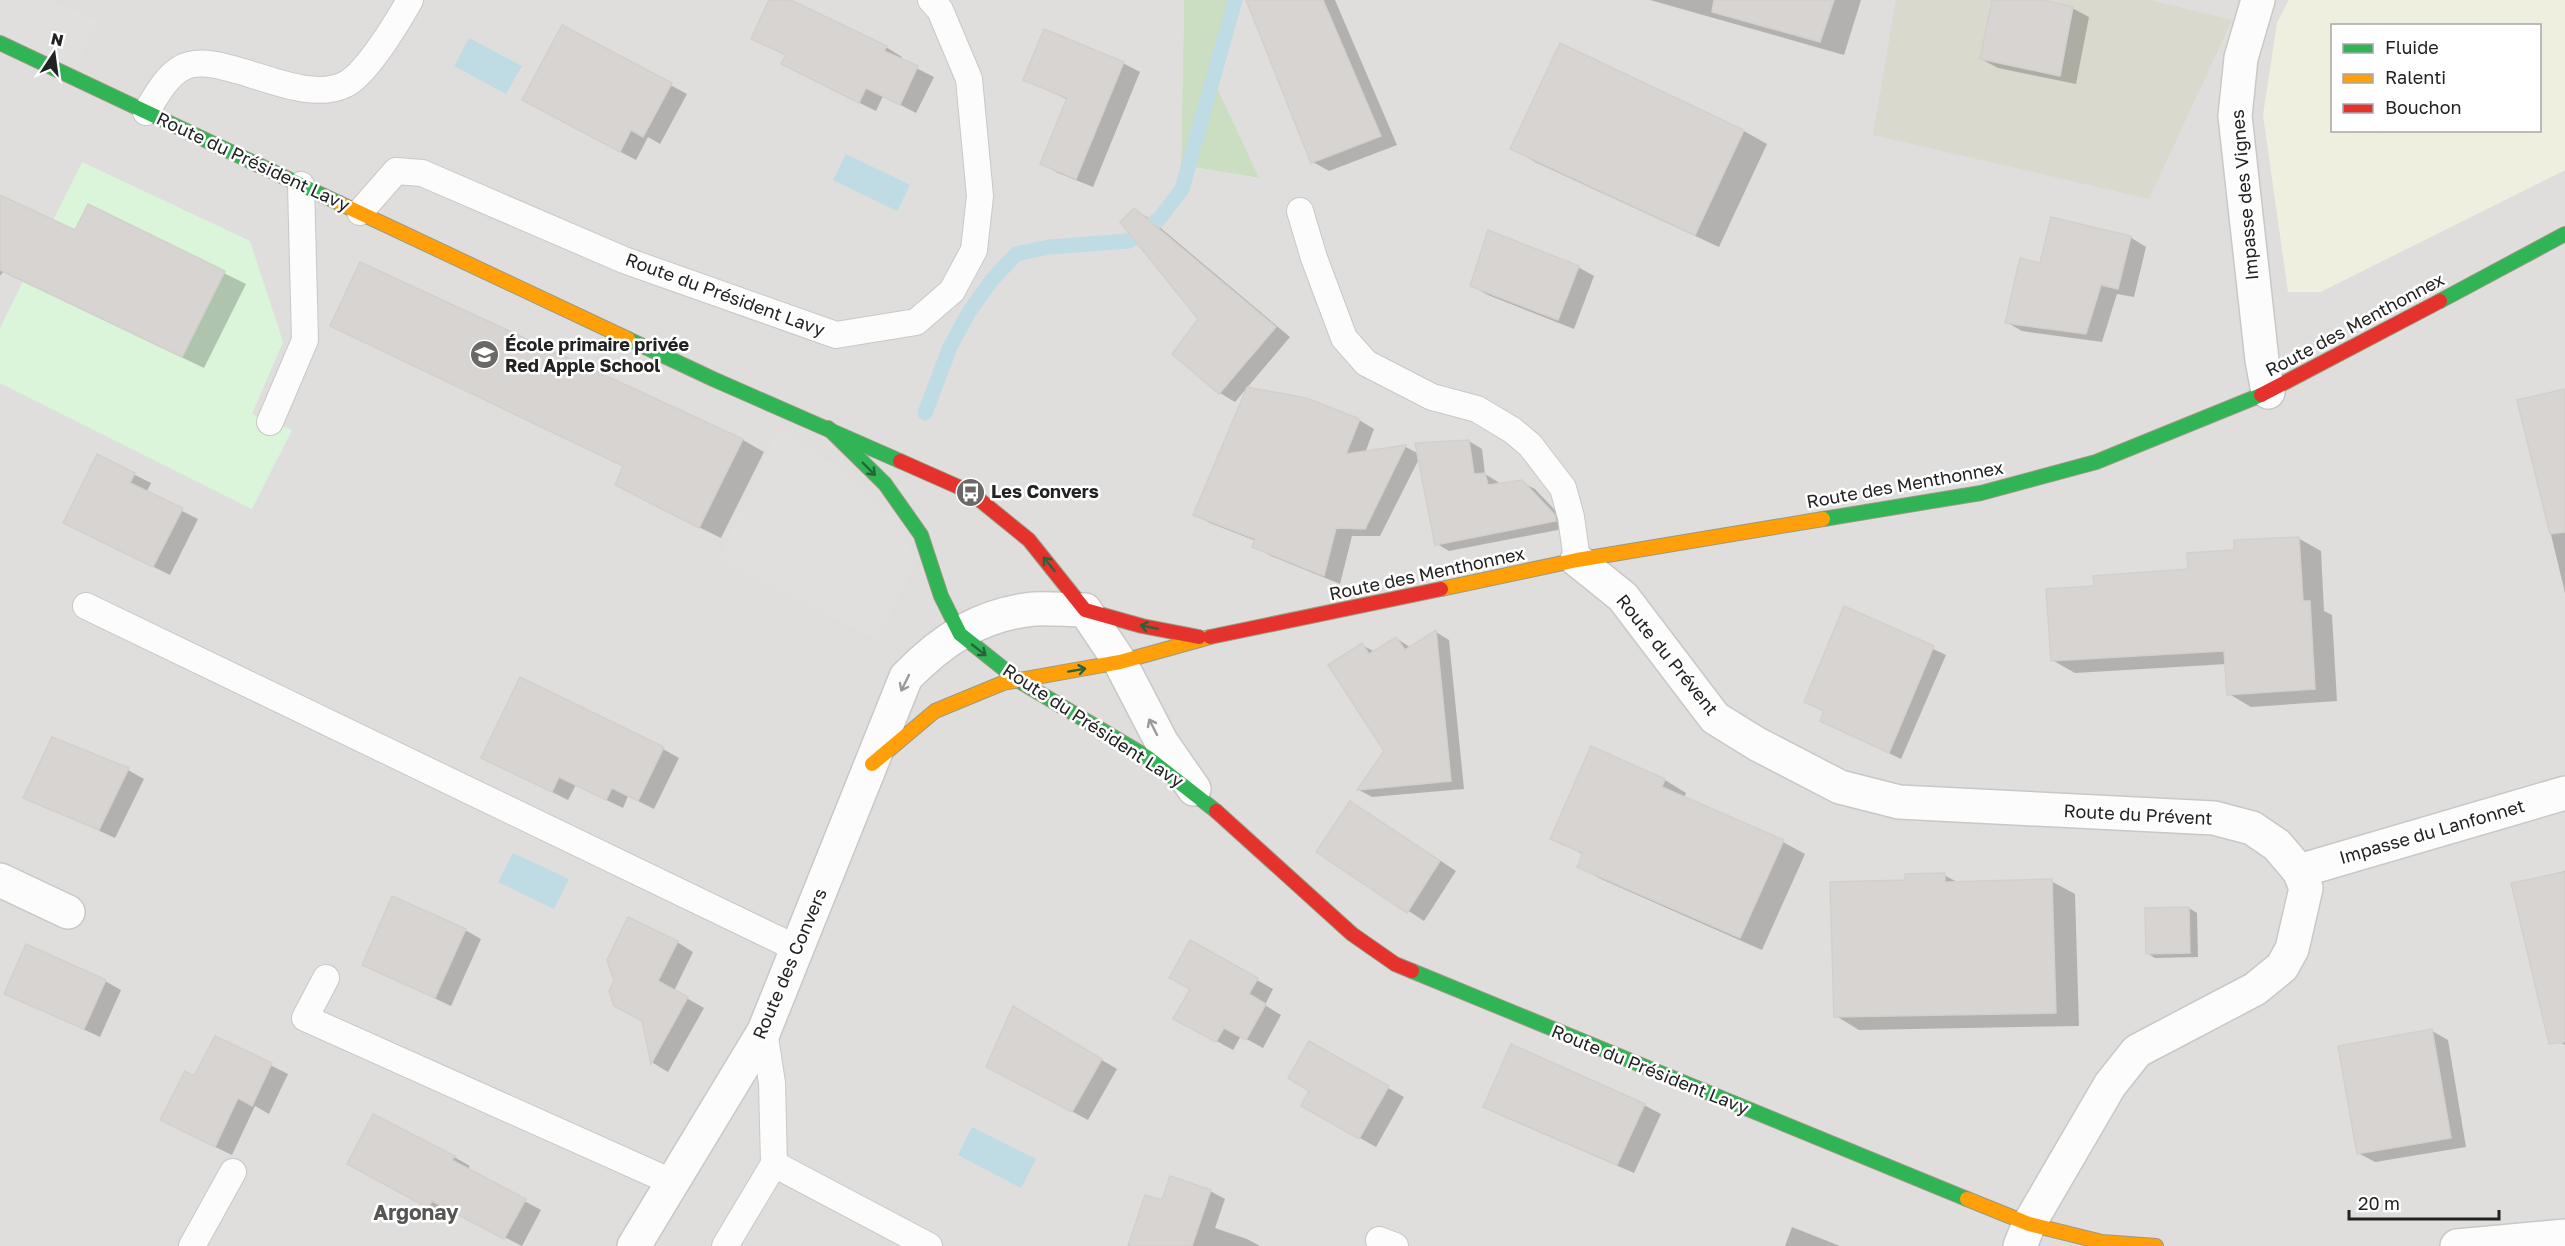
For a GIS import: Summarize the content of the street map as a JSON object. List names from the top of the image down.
{
  "streets": {
    "street": [
      "Route du Président Lavy",
      "Impasse des Vignes",
      "Route des Menthonnex",
      "Route du Prévent",
      "Impasse du Lanfonnet",
      "Route des Convers"
    ]
  },
  "crossings": [
    ["Route du Président Lavy", "Route des Menthonnex"],
    ["Route du Président Lavy", "Route des Convers"],
    ["Impasse des Vignes", "Route des Menthonnex"],
    ["Route des Menthonnex", "Route du Prévent"],
    ["Route des Menthonnex", "Route des Convers"],
    ["Route du Prévent", "Impasse du Lanfonnet"]
  ],
  "districts": ["Argonay"],
  "places": {
    "school or university": ["École primaire privée Red Apple School"],
    "bus stop": ["Les Convers"]
  },
  "legend": ["Fluide", "Ralenti", "Bouchon"],
  "scale_bar": "20 m",
  "north": "top"
}
